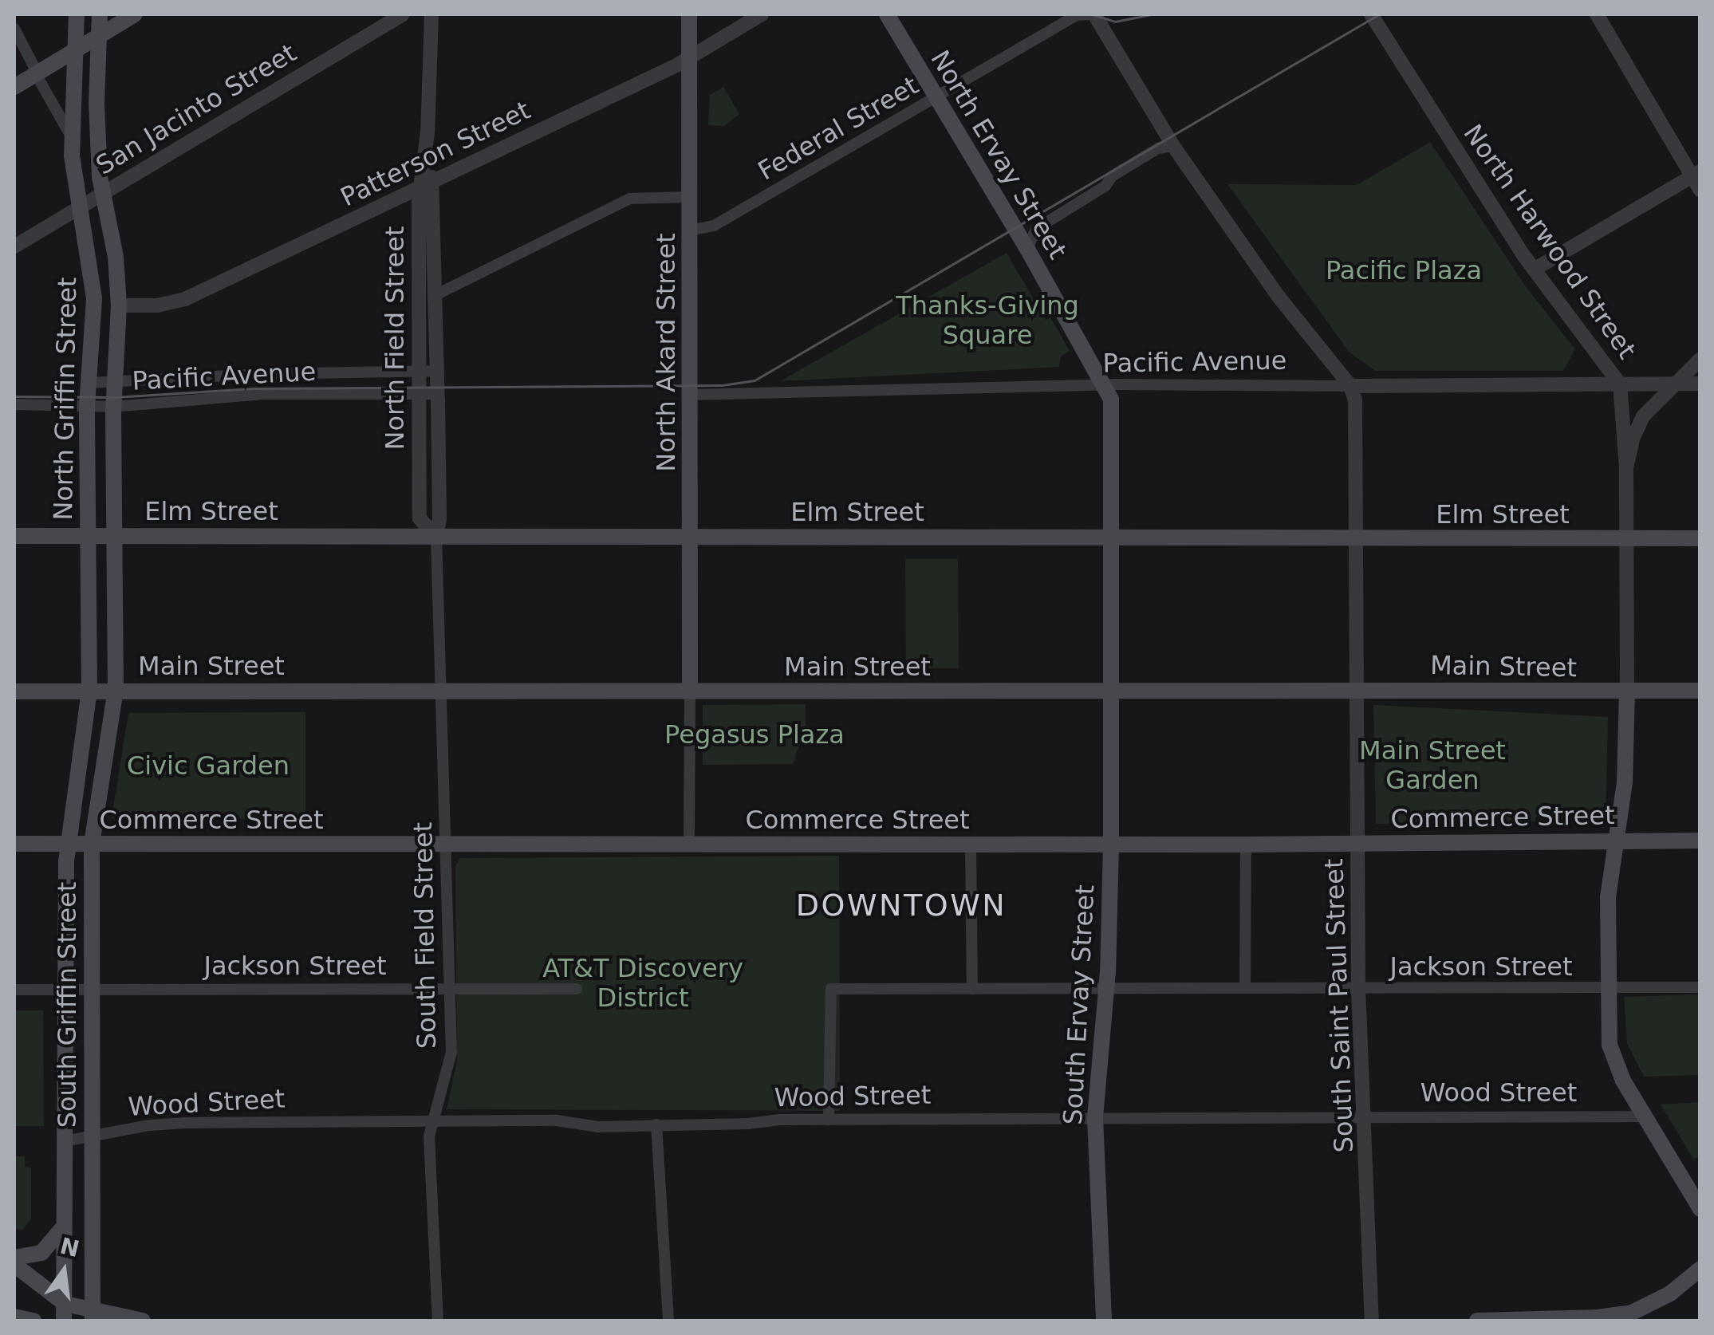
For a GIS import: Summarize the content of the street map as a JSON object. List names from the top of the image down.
{
  "streets": {
    "main road": [
      "North Ervay Street",
      "North Akard Street",
      "North Griffin Street",
      "Elm Street",
      "Main Street",
      "Commerce Street",
      "South Griffin Street",
      "South Ervay Street"
    ],
    "street": [
      "San Jacinto Street",
      "Federal Street",
      "Patterson Street",
      "North Harwood Street",
      "North Field Street",
      "Pacific Avenue",
      "South Field Street",
      "Jackson Street",
      "South Saint Paul Street",
      "Wood Street"
    ]
  },
  "crossings": [
    ["San Jacinto Street", "North Griffin Street"],
    ["Federal Street", "North Ervay Street"],
    ["Federal Street", "North Akard Street"],
    ["Patterson Street", "North Field Street"],
    ["Patterson Street", "North Akard Street"],
    ["Patterson Street", "North Griffin Street"],
    ["North Ervay Street", "Pacific Avenue"],
    ["North Ervay Street", "Elm Street"],
    ["North Ervay Street", "Main Street"],
    ["North Ervay Street", "South Ervay Street"],
    ["North Harwood Street", "Pacific Avenue"],
    ["North Harwood Street", "Elm Street"],
    ["North Harwood Street", "Main Street"],
    ["North Field Street", "Pacific Avenue"],
    ["North Field Street", "Elm Street"],
    ["North Field Street", "Main Street"],
    ["North Field Street", "South Field Street"],
    ["North Akard Street", "Pacific Avenue"],
    ["North Akard Street", "Elm Street"],
    ["North Akard Street", "Main Street"],
    ["Pacific Avenue", "North Griffin Street"],
    ["Pacific Avenue", "South Saint Paul Street"],
    ["North Griffin Street", "Elm Street"],
    ["North Griffin Street", "Main Street"],
    ["North Griffin Street", "South Griffin Street"],
    ["Elm Street", "South Saint Paul Street"],
    ["Main Street", "South Field Street"],
    ["Main Street", "South Griffin Street"],
    ["Main Street", "South Ervay Street"],
    ["Main Street", "South Saint Paul Street"],
    ["Commerce Street", "South Field Street"],
    ["Commerce Street", "South Griffin Street"],
    ["Commerce Street", "South Ervay Street"],
    ["Commerce Street", "South Saint Paul Street"],
    ["South Field Street", "Jackson Street"],
    ["South Field Street", "Wood Street"],
    ["Jackson Street", "South Griffin Street"],
    ["Jackson Street", "South Ervay Street"],
    ["Jackson Street", "South Saint Paul Street"],
    ["Jackson Street", "Wood Street"],
    ["South Griffin Street", "Wood Street"],
    ["South Ervay Street", "Wood Street"],
    ["South Saint Paul Street", "Wood Street"]
  ],
  "districts": ["DOWNTOWN"],
  "parks": [
    "Pacific Plaza",
    "Thanks-Giving Square",
    "Pegasus Plaza",
    "Main Street Garden",
    "Civic Garden",
    "AT&T Discovery District"
  ],
  "north": "top"
}
